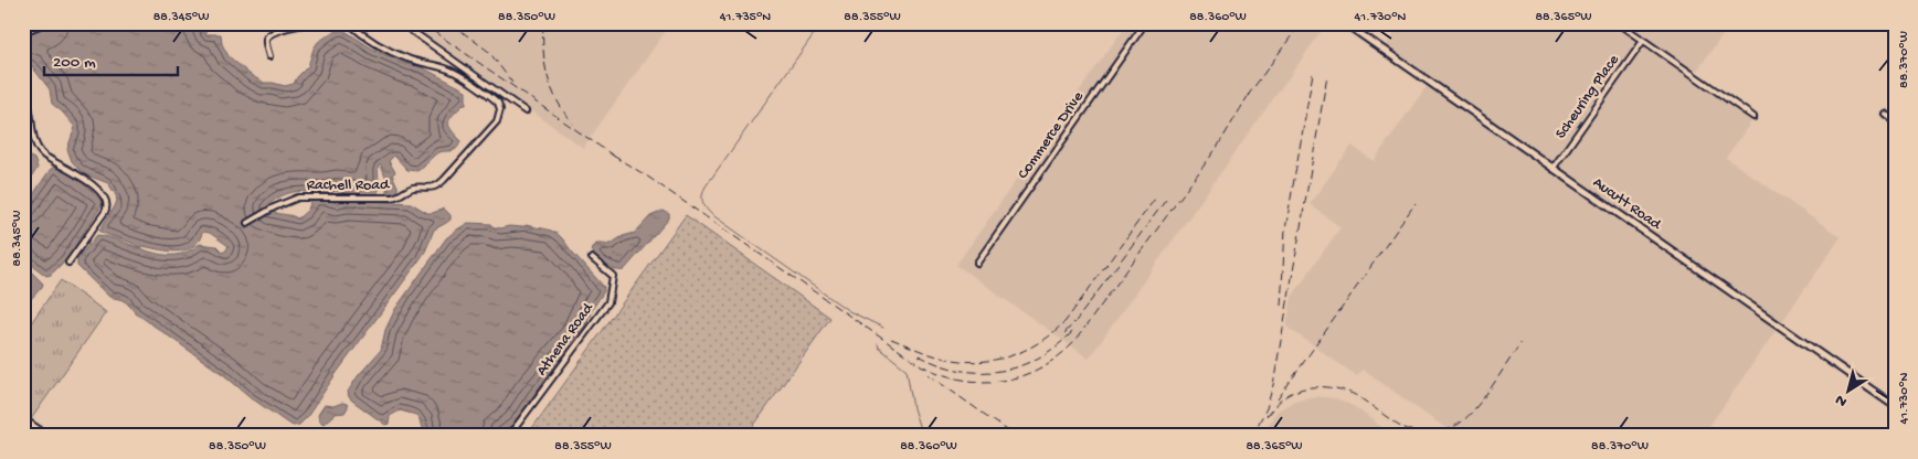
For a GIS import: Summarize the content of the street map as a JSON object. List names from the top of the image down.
{
  "streets": {
    "street": [
      "Scheuring Place",
      "Commerce Drive",
      "Rachell Road",
      "Aucutt Road",
      "Athena Road"
    ]
  },
  "crossings": [
    ["Scheuring Place", "Aucutt Road"]
  ],
  "scale_bar": "200 m",
  "north": "bottom left",
  "coordinates": [
    "88.345°W",
    "88.350°W",
    "41.735°N",
    "88.355°W",
    "88.360°W",
    "41.730°N",
    "88.365°W",
    "88.370°W"
  ]
}
